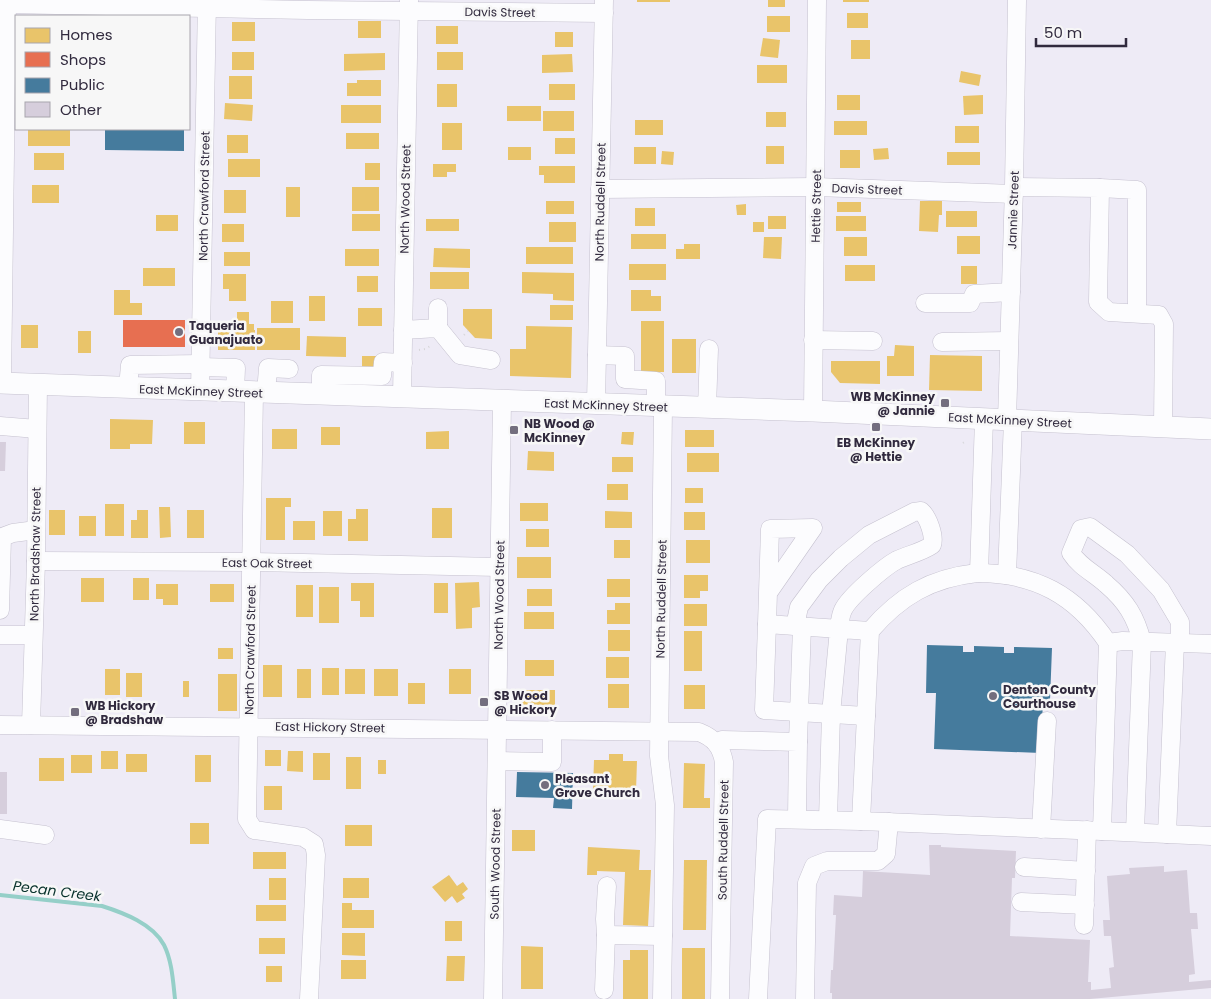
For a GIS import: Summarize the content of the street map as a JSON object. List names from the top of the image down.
{
  "streets": {
    "main road": ["East McKinney Street"],
    "street": [
      "Davis Street",
      "North Crawford Street",
      "North Wood Street",
      "North Ruddell Street",
      "Hettie Street",
      "Jannie Street",
      "North Bradshaw Street",
      "East Oak Street",
      "East Hickory Street",
      "South Ruddell Street",
      "South Wood Street"
    ]
  },
  "crossings": [
    ["Davis Street", "North Crawford Street"],
    ["Davis Street", "North Wood Street"],
    ["Davis Street", "North Ruddell Street"],
    ["Davis Street", "Hettie Street"],
    ["Davis Street", "Jannie Street"],
    ["North Crawford Street", "East McKinney Street"],
    ["North Crawford Street", "East Oak Street"],
    ["North Crawford Street", "East Hickory Street"],
    ["North Wood Street", "East McKinney Street"],
    ["North Wood Street", "East Oak Street"],
    ["North Wood Street", "East Hickory Street"],
    ["North Wood Street", "South Wood Street"],
    ["North Ruddell Street", "East McKinney Street"],
    ["North Ruddell Street", "East Hickory Street"],
    ["Hettie Street", "East McKinney Street"],
    ["Jannie Street", "East McKinney Street"],
    ["East McKinney Street", "North Bradshaw Street"],
    ["North Bradshaw Street", "East Oak Street"],
    ["North Bradshaw Street", "East Hickory Street"],
    ["East Hickory Street", "South Wood Street"]
  ],
  "water": ["Pecan Creek"],
  "places": {
    "other": ["Taqueria Guanajuato", "Denton County Courthouse", "Pleasant Grove Church"],
    "transit": [
      "WB McKinney @ Jannie",
      "EB McKinney @ Hettie",
      "NB Wood @ McKinney",
      "SB Wood @ Hickory",
      "WB Hickory @ Bradshaw"
    ]
  },
  "legend": [
    "Homes",
    "Shops",
    "Public",
    "Other"
  ],
  "scale_bar": "50 m"
}
